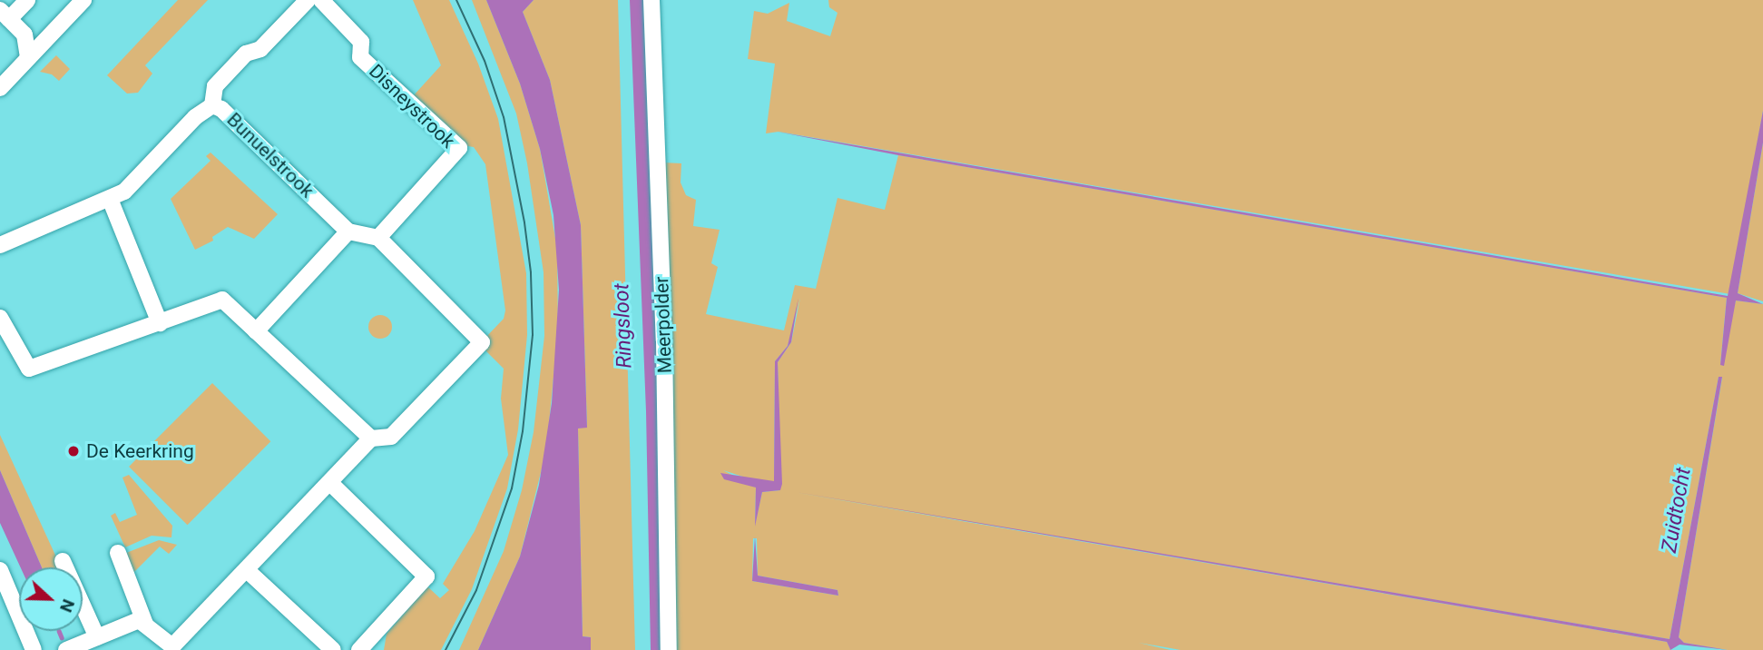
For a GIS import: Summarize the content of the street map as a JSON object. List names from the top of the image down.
{
  "streets": {
    "street": ["Disneystrook", "Bunuelstrook", "Meerpolder"]
  },
  "water": ["Ringsloot", "Zuidtocht"],
  "places": ["De Keerkring"],
  "north": "right"
}
